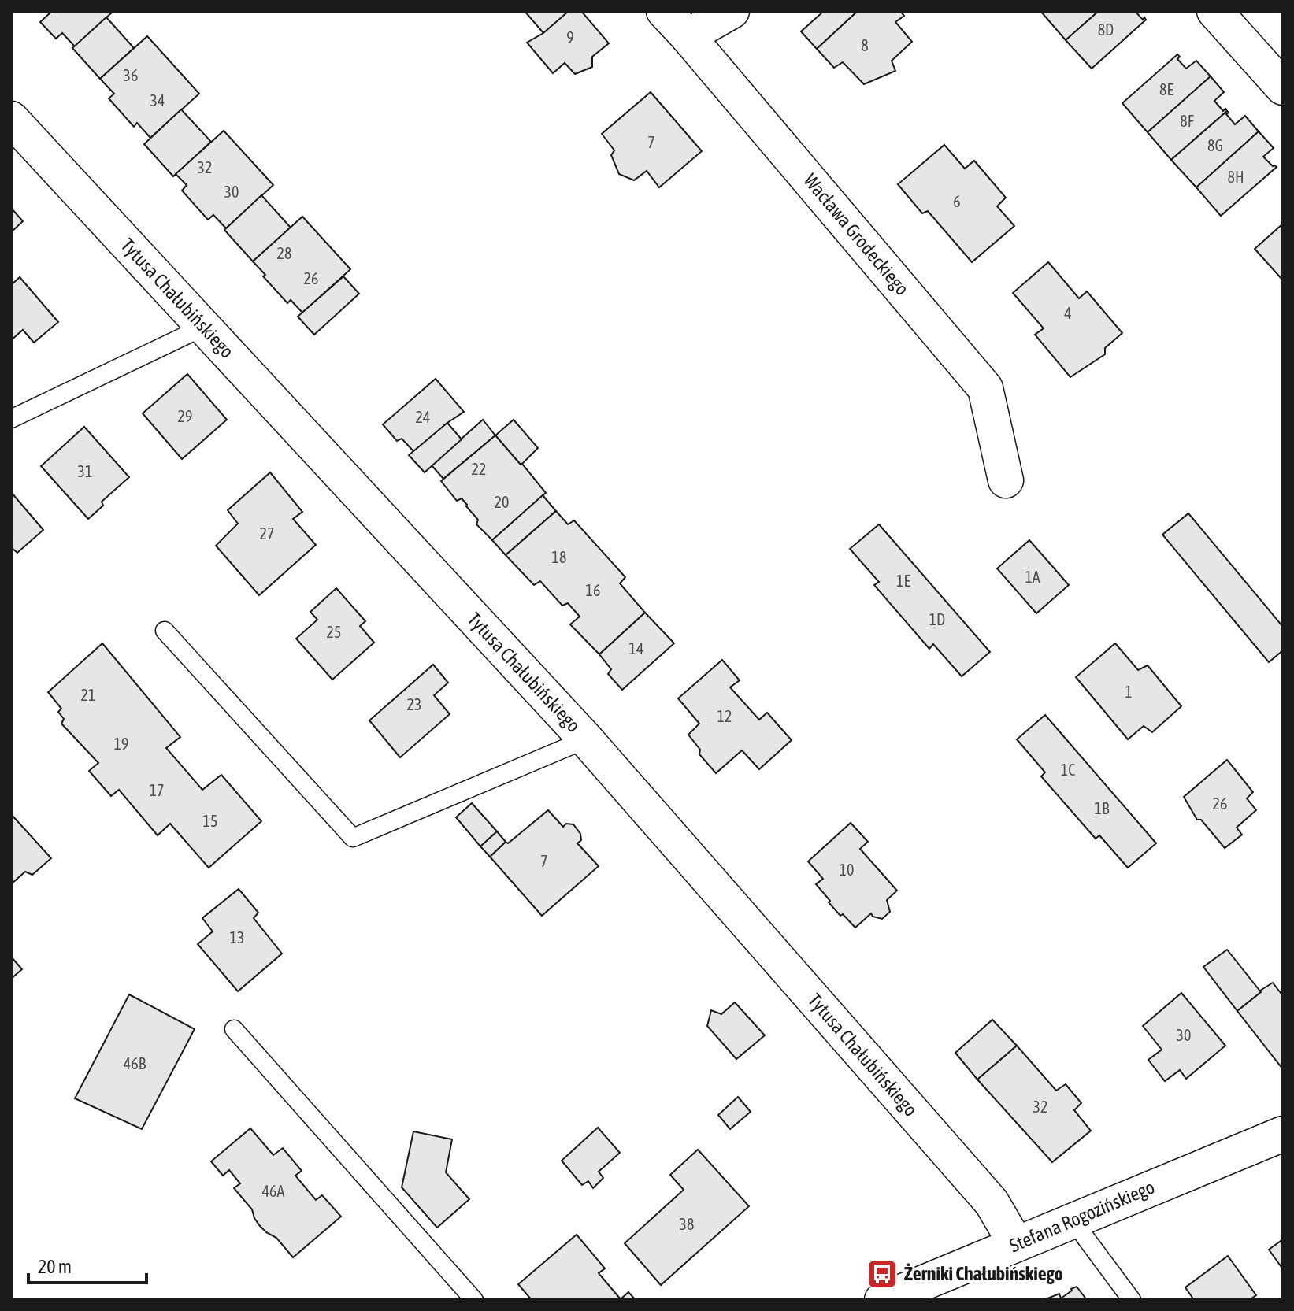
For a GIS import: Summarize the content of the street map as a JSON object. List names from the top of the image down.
{
  "streets": {
    "street": ["Wacława Grodeckiego", "Tytusa Chałubińskiego", "Stefana Rogozińskiego"]
  },
  "crossings": [
    ["Tytusa Chałubińskiego", "Stefana Rogozińskiego"]
  ],
  "places": {
    "bus stop": ["Żerniki Chałubińskiego"]
  },
  "house_numbers": [
    "8D",
    "9",
    "8",
    "36",
    "8E",
    "34",
    "8F",
    "7",
    "8G",
    "32",
    "8H",
    "30",
    "6",
    "28",
    "26",
    "4",
    "29",
    "24",
    "22",
    "31",
    "20",
    "27",
    "18",
    "1A",
    "1E",
    "16",
    "1D",
    "25",
    "14",
    "1",
    "21",
    "23",
    "12",
    "19",
    "1C",
    "17",
    "26",
    "1B",
    "15",
    "7",
    "10",
    "13",
    "30",
    "46B",
    "32",
    "46A",
    "38"
  ],
  "scale_bar": "20 m"
}
